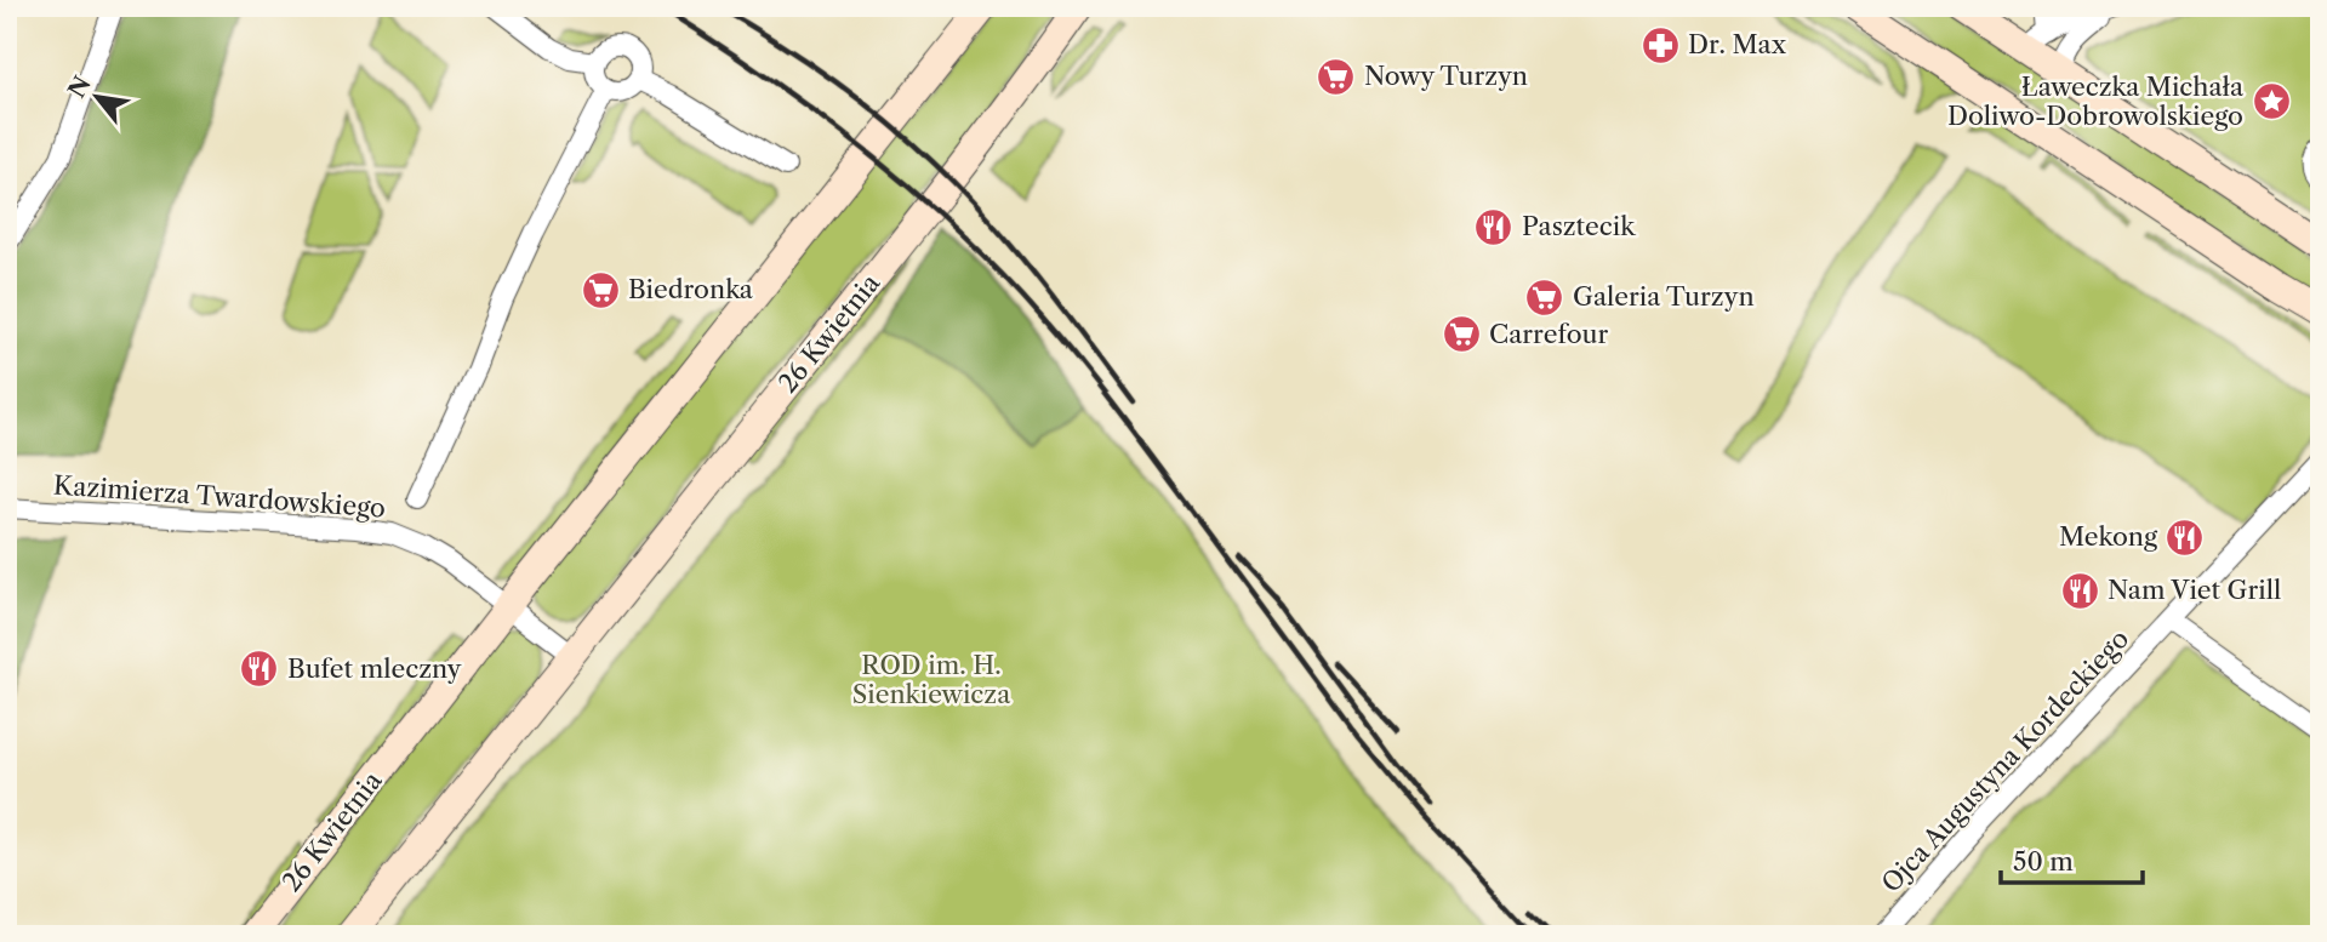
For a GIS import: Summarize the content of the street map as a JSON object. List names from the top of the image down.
{
  "streets": {
    "street": ["26 Kwietnia", "Kazimierza Twardowskiego", "Ojca Augustyna Kordeckiego"]
  },
  "crossings": [
    ["26 Kwietnia", "Kazimierza Twardowskiego"]
  ],
  "parks": ["ROD im. H. Sienkiewicza"],
  "places": {
    "pharmacy": ["Dr. Max"],
    "supermarket": [
      "Nowy Turzyn",
      "Biedronka",
      "Galeria Turzyn",
      "Carrefour"
    ],
    "place": ["Ławeczka Michała Doliwo-Dobrowolskiego"],
    "restaurant": [
      "Pasztecik",
      "Mekong",
      "Nam Viet Grill",
      "Bufet mleczny"
    ]
  },
  "scale_bar": "50 m",
  "north": "top left"
}
